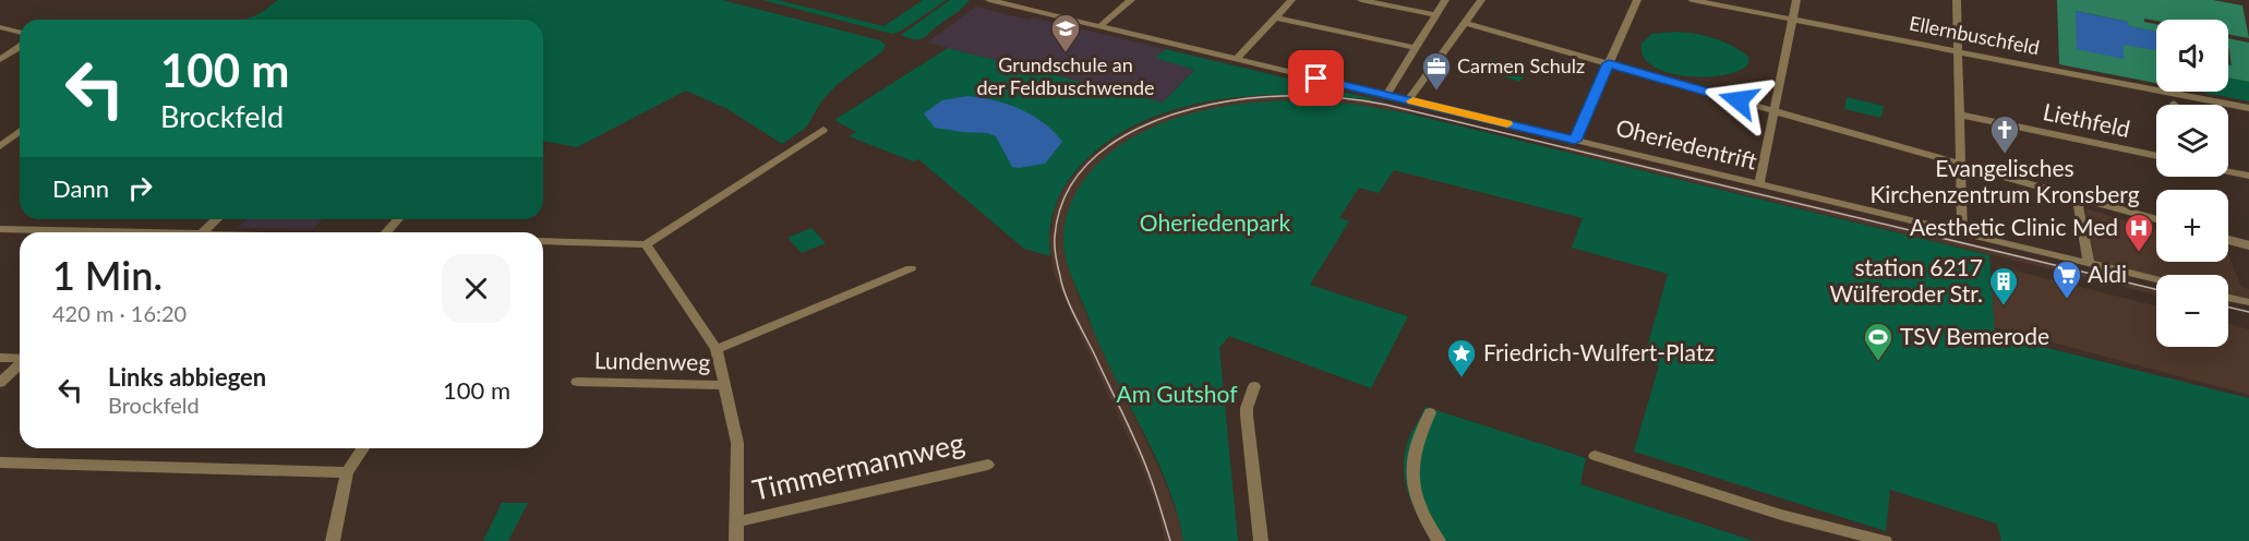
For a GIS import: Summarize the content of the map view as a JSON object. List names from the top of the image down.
{
  "streets": {
    "street": [
      "Ellernbuschfeld",
      "Liethfeld",
      "Oheriedentrift",
      "Lundenweg",
      "Timmermannweg"
    ]
  },
  "parks": ["Oheriedenpark", "Am Gutshof"],
  "places": {
    "school or university": ["Grundschule an der Feldbuschwende"],
    "office": ["Carmen Schulz"],
    "church": ["Evangelisches Kirchenzentrum Kronsberg"],
    "hospital": ["Aesthetic Clinic Med"],
    "supermarket": ["Aldi"],
    "building": ["station 6217 Wülferoder Str."],
    "sports": ["TSV Bemerode"],
    "place": ["Friedrich-Wulfert-Platz"]
  },
  "page": {
    "map_buttons": ["+", "−"],
    "turn": ["100 m", "Brockfeld"],
    "then": "Dann",
    "heading": ["1 Min.", "420 m · 16:20"],
    "list": [
      {
        "name": "Links abbiegen",
        "note": "Brockfeld",
        "value": "100 m"
      }
    ]
  }
}
